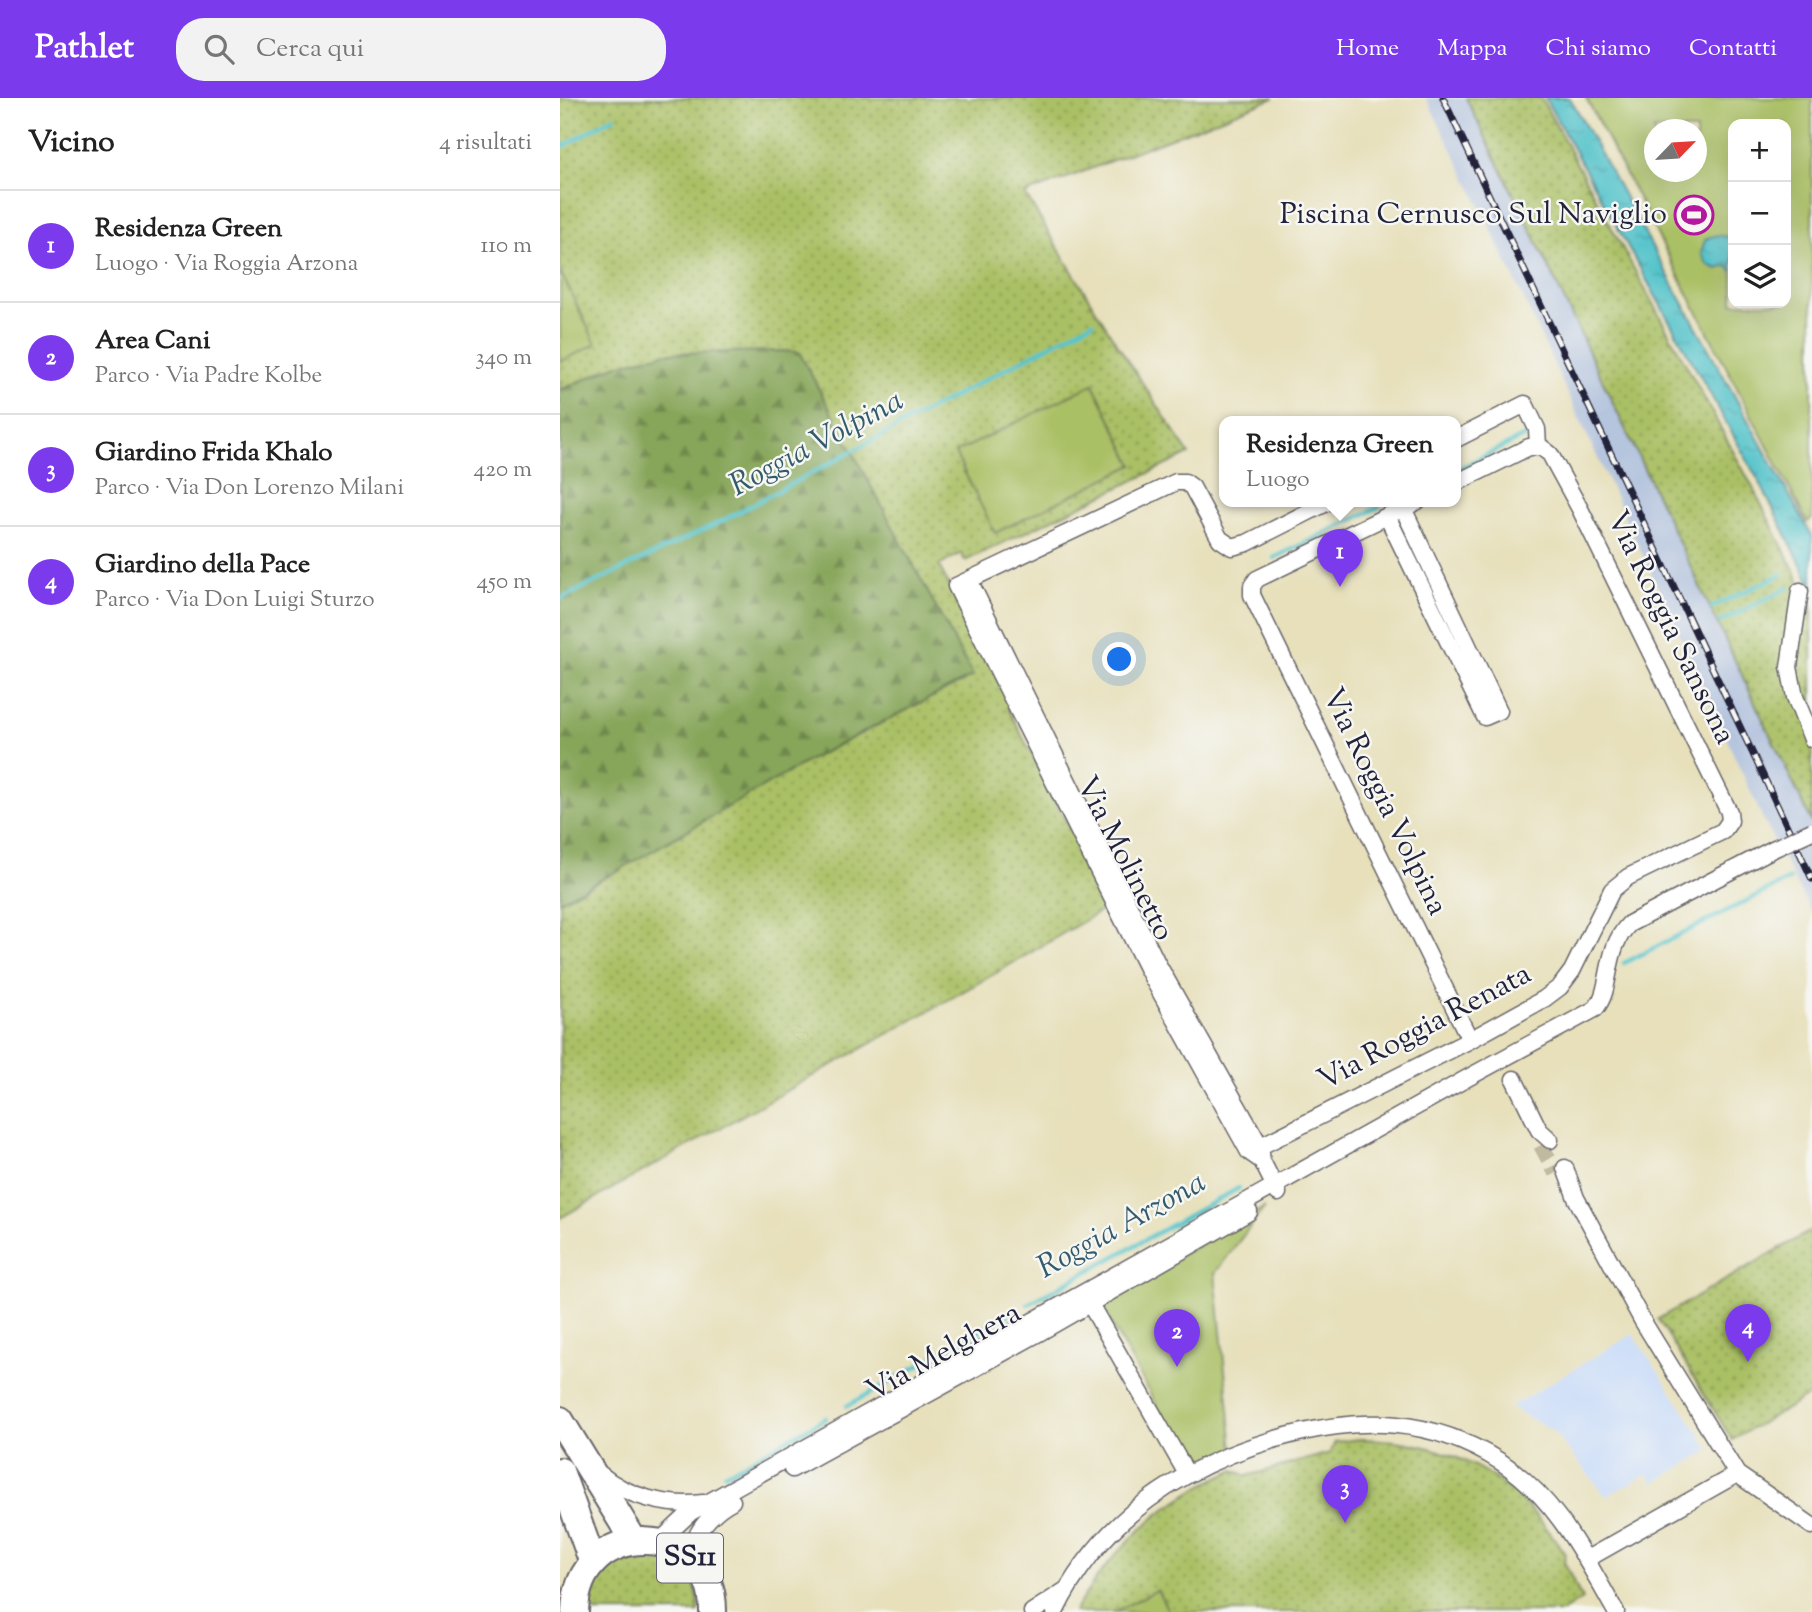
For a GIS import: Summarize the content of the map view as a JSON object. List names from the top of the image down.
{
  "streets": {
    "main road": ["SS11"],
    "street": [
      "Via Roggia Sansona",
      "Via Roggia Volpina",
      "Via Molinetto",
      "Via Roggia Renata",
      "Via Melghera"
    ]
  },
  "crossings": [
    ["Via Roggia Sansona", "Via Roggia Renata"],
    ["Via Roggia Volpina", "Via Roggia Renata"],
    ["Via Molinetto", "Via Roggia Renata"],
    ["Via Molinetto", "Via Melghera"],
    ["Via Melghera", "SS11"]
  ],
  "water": ["Roggia Volpina", "Roggia Arzona"],
  "places": {
    "sports": ["Piscina Cernusco Sul Naviglio"]
  },
  "north": "top right",
  "page": {
    "header": "Pathlet",
    "search": "Cerca qui",
    "nav": [
      "Home",
      "Mappa",
      "Chi siamo",
      "Contatti"
    ],
    "heading": ["Vicino", "4 risultati"],
    "map_buttons": ["+", "−"],
    "list": [
      {
        "mark": "1",
        "name": "Residenza Green",
        "note": "Luogo · Via Roggia Arzona",
        "value": "110 m"
      },
      {
        "mark": "2",
        "name": "Area Cani",
        "note": "Parco · Via Padre Kolbe",
        "value": "340 m"
      },
      {
        "mark": "3",
        "name": "Giardino Frida Khalo",
        "note": "Parco · Via Don Lorenzo Milani",
        "value": "420 m"
      },
      {
        "mark": "4",
        "name": "Giardino della Pace",
        "note": "Parco · Via Don Luigi Sturzo",
        "value": "450 m"
      }
    ],
    "popup": ["Residenza Green", "Luogo"],
    "pins": [
      "1",
      "4",
      "2",
      "3"
    ]
  }
}
